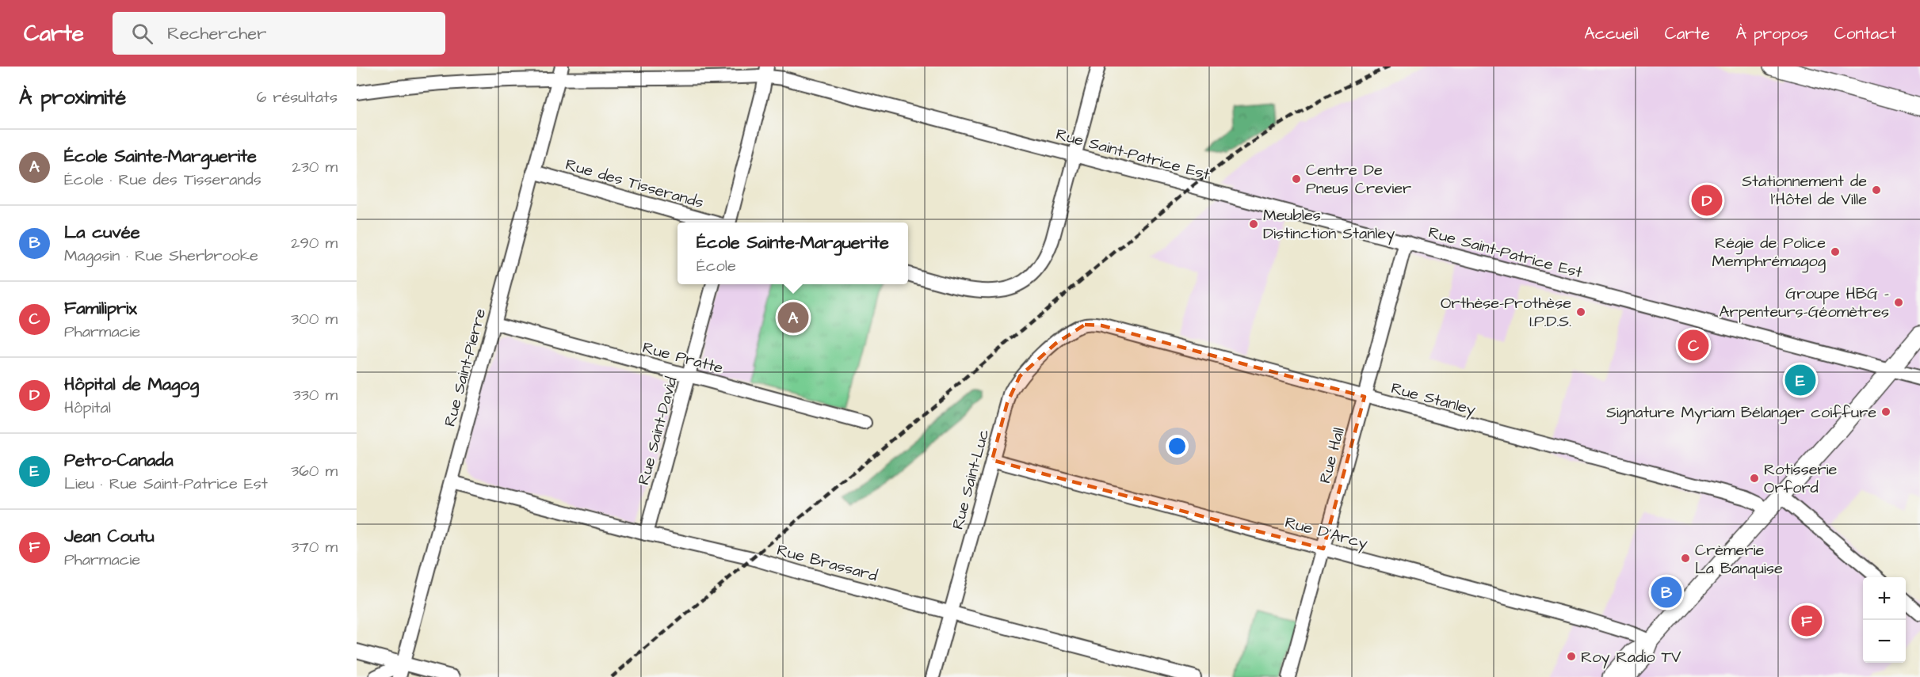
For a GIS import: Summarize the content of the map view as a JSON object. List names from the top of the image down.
{
  "streets": {
    "street": [
      "Rue Saint-Patrice Est",
      "Rue des Tisserands",
      "Rue Pratte",
      "Rue Saint-Pierre",
      "Rue Stanley",
      "Rue Saint-David",
      "Rue Hall",
      "Rue Saint-Luc",
      "Rue D'Arcy",
      "Rue Brassard"
    ]
  },
  "crossings": [
    ["Rue Saint-Patrice Est", "Rue Saint-Pierre"],
    ["Rue Saint-Patrice Est", "Rue Hall"],
    ["Rue des Tisserands", "Rue Saint-Pierre"],
    ["Rue Pratte", "Rue Saint-Pierre"],
    ["Rue Pratte", "Rue Saint-David"],
    ["Rue Saint-Pierre", "Rue Brassard"],
    ["Rue Stanley", "Rue Hall"],
    ["Rue Stanley", "Rue Saint-Luc"],
    ["Rue Saint-David", "Rue Brassard"],
    ["Rue Hall", "Rue D'Arcy"],
    ["Rue Saint-Luc", "Rue D'Arcy"],
    ["Rue Saint-Luc", "Rue Brassard"]
  ],
  "places": [
    "Centre De Pneus Crevier",
    "Stationnement de l’Hôtel de Ville",
    "Meubles Distinction Stanley",
    "Régie de Police Memphrémagog",
    "Groupe HBG - Arpenteurs-Géomètres",
    "Orthèse-Prothèse I.P.D.S.",
    "Signature Myriam Bélanger coiffure",
    "Rotisserie Orford",
    "Crèmerie La Banquise",
    "Roy Radio TV"
  ],
  "page": {
    "header": "Carte",
    "search": "Rechercher",
    "nav": [
      "Accueil",
      "Carte",
      "À propos",
      "Contact"
    ],
    "heading": ["À proximité", "6 résultats"],
    "list": [
      {
        "mark": "A",
        "name": "École Sainte-Marguerite",
        "note": "École · Rue des Tisserands",
        "value": "230 m"
      },
      {
        "mark": "B",
        "name": "La cuvée",
        "note": "Magasin · Rue Sherbrooke",
        "value": "290 m"
      },
      {
        "mark": "C",
        "name": "Familiprix",
        "note": "Pharmacie",
        "value": "300 m"
      },
      {
        "mark": "D",
        "name": "Hôpital de Magog",
        "note": "Hôpital",
        "value": "330 m"
      },
      {
        "mark": "E",
        "name": "Petro-Canada",
        "note": "Lieu · Rue Saint-Patrice Est",
        "value": "360 m"
      },
      {
        "mark": "F",
        "name": "Jean Coutu",
        "note": "Pharmacie",
        "value": "370 m"
      }
    ],
    "pins": [
      "D",
      "A",
      "C",
      "E",
      "B",
      "F"
    ],
    "popup": ["École Sainte-Marguerite", "École"],
    "map_buttons": ["+", "−"]
  }
}
